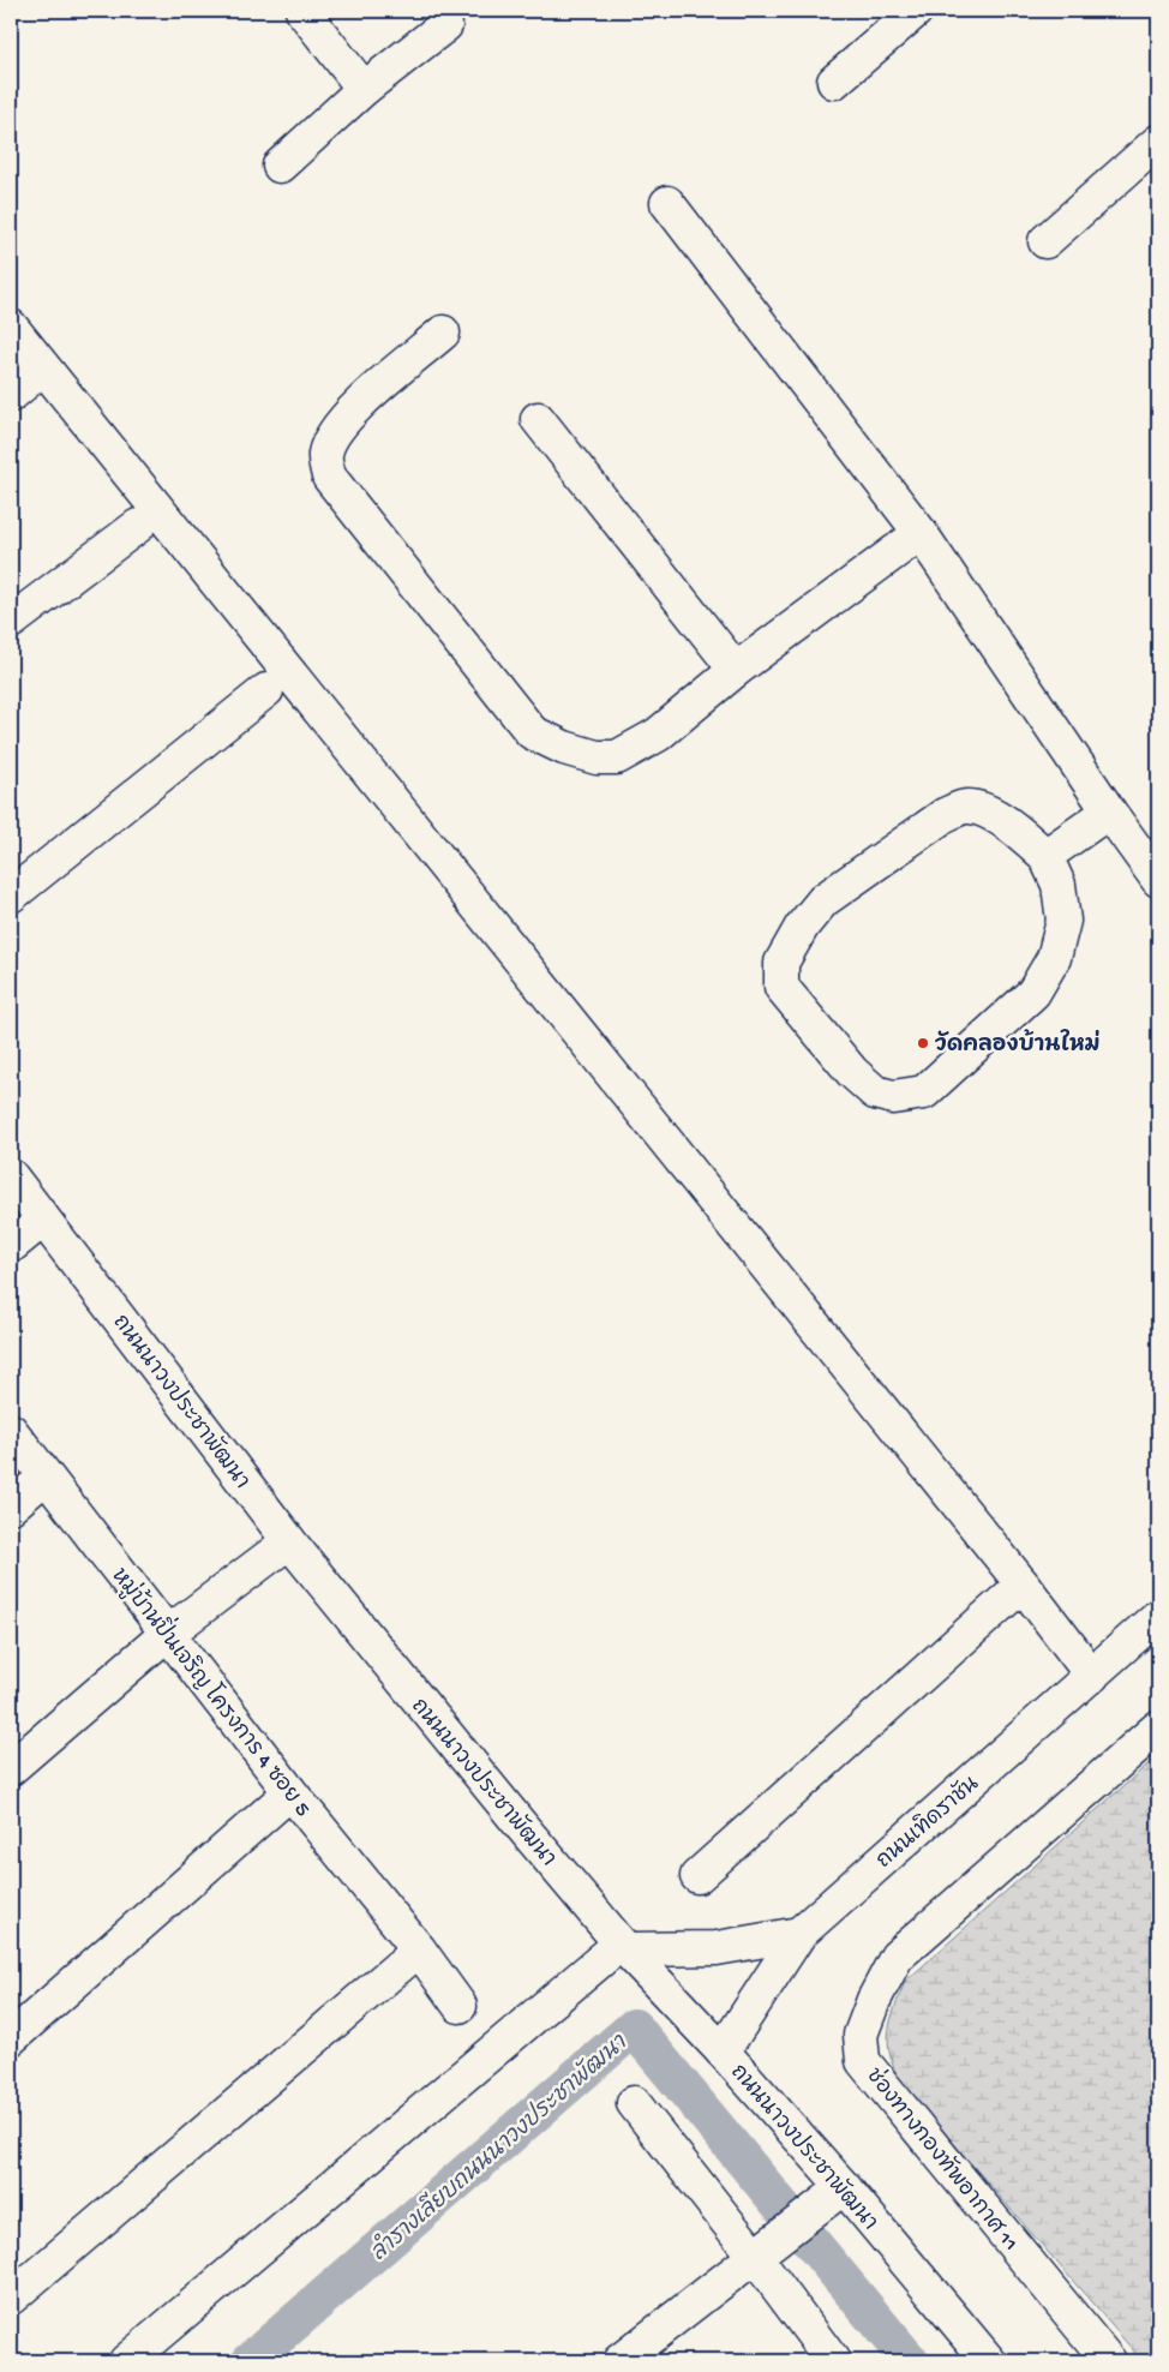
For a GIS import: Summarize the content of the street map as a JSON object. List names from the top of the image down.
{
  "streets": {
    "street": [
      "ถนนนาวงประชาพัฒนา",
      "หมู่บ้านปิ่นเจริญ โครงการ 4 ซอย 5",
      "ถนนเทิดราชัน",
      "ช่องทางกองทัพอากาศ 11"
    ]
  },
  "crossings": [
    ["ถนนนาวงประชาพัฒนา", "ถนนเทิดราชัน"]
  ],
  "water": ["ลำรางเลียบถนนนาวงประชาพัฒนา"],
  "places": ["วัดคลองบ้านใหม่"]
}
